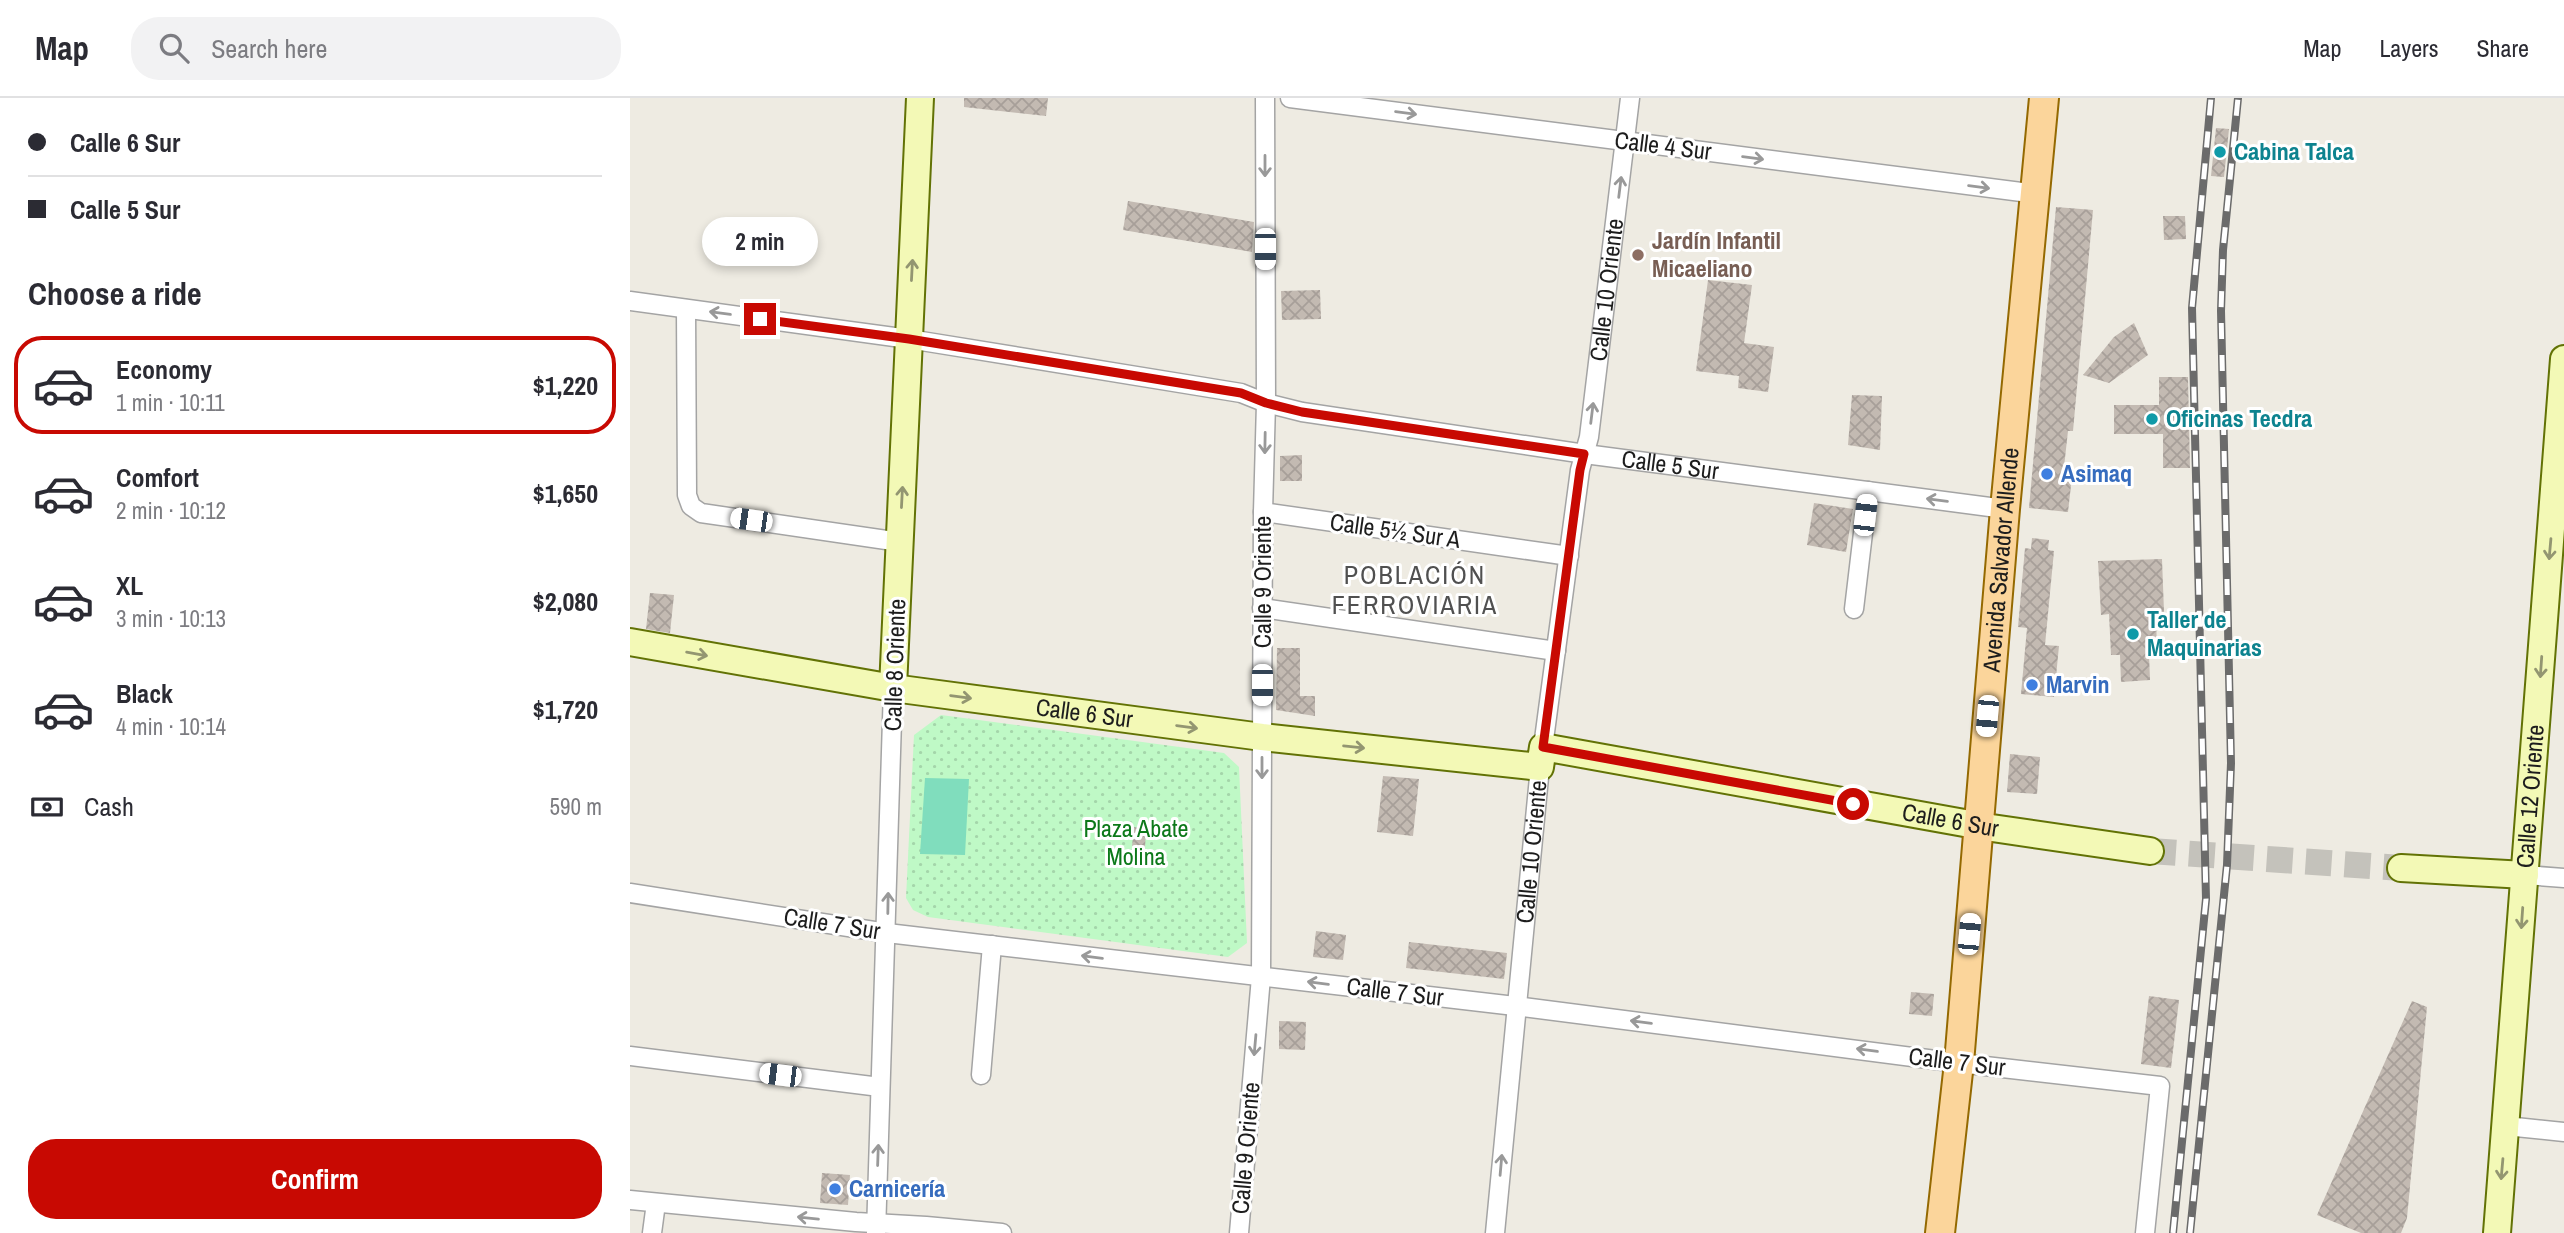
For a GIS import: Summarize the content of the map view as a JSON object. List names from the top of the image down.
{
  "streets": {
    "main road": ["Avenida Salvador Allende"],
    "street": [
      "Calle 4 Sur",
      "Calle 10 Oriente",
      "Calle 5 Sur",
      "Calle 5½ Sur A",
      "Calle 9 Oriente",
      "Calle 8 Oriente",
      "Calle 6 Sur",
      "Calle 12 Oriente",
      "Calle 7 Sur"
    ]
  },
  "crossings": [
    ["Calle 4 Sur", "Calle 10 Oriente"],
    ["Calle 4 Sur", "Avenida Salvador Allende"],
    ["Calle 10 Oriente", "Calle 5 Sur"],
    ["Calle 10 Oriente", "Calle 5½ Sur A"],
    ["Calle 10 Oriente", "Calle 6 Sur"],
    ["Calle 10 Oriente", "Calle 7 Sur"],
    ["Calle 5 Sur", "Avenida Salvador Allende"],
    ["Calle 5 Sur", "Calle 9 Oriente"],
    ["Calle 5 Sur", "Calle 8 Oriente"],
    ["Calle 5½ Sur A", "Calle 9 Oriente"],
    ["Avenida Salvador Allende", "Calle 6 Sur"],
    ["Avenida Salvador Allende", "Calle 7 Sur"],
    ["Calle 9 Oriente", "Calle 6 Sur"],
    ["Calle 9 Oriente", "Calle 7 Sur"],
    ["Calle 8 Oriente", "Calle 6 Sur"],
    ["Calle 8 Oriente", "Calle 7 Sur"]
  ],
  "one_way": [
    "Calle 4 Sur",
    "Calle 10 Oriente",
    "Calle 9 Oriente",
    "Calle 8 Oriente",
    "Calle 12 Oriente",
    "Calle 7 Sur"
  ],
  "districts": ["POBLACIÓN FERROVIARIA"],
  "parks": ["Plaza Abate Molina"],
  "places": [
    "Cabina Talca",
    "Jardín Infantil Micaeliano",
    "Oficinas Tecdra",
    "Asimaq",
    "Taller de Maquinarias",
    "Marvin",
    "Carnicería"
  ],
  "page": {
    "header": "Map",
    "search": "Search here",
    "nav": ["Map", "Layers", "Share"],
    "banner": ["Calle 6 Sur", "Calle 5 Sur"],
    "bubble": "2 min",
    "heading": "Choose a ride",
    "list": [
      {
        "name": "Economy",
        "note": "1 min · 10:11",
        "value": "$1,220"
      },
      {
        "name": "Comfort",
        "note": "2 min · 10:12",
        "value": "$1,650"
      },
      {
        "name": "XL",
        "note": "3 min · 10:13",
        "value": "$2,080"
      },
      {
        "name": "Black",
        "note": "4 min · 10:14",
        "value": "$1,720"
      }
    ],
    "pay": ["Cash", "590 m"],
    "buttons": "Confirm"
  }
}
